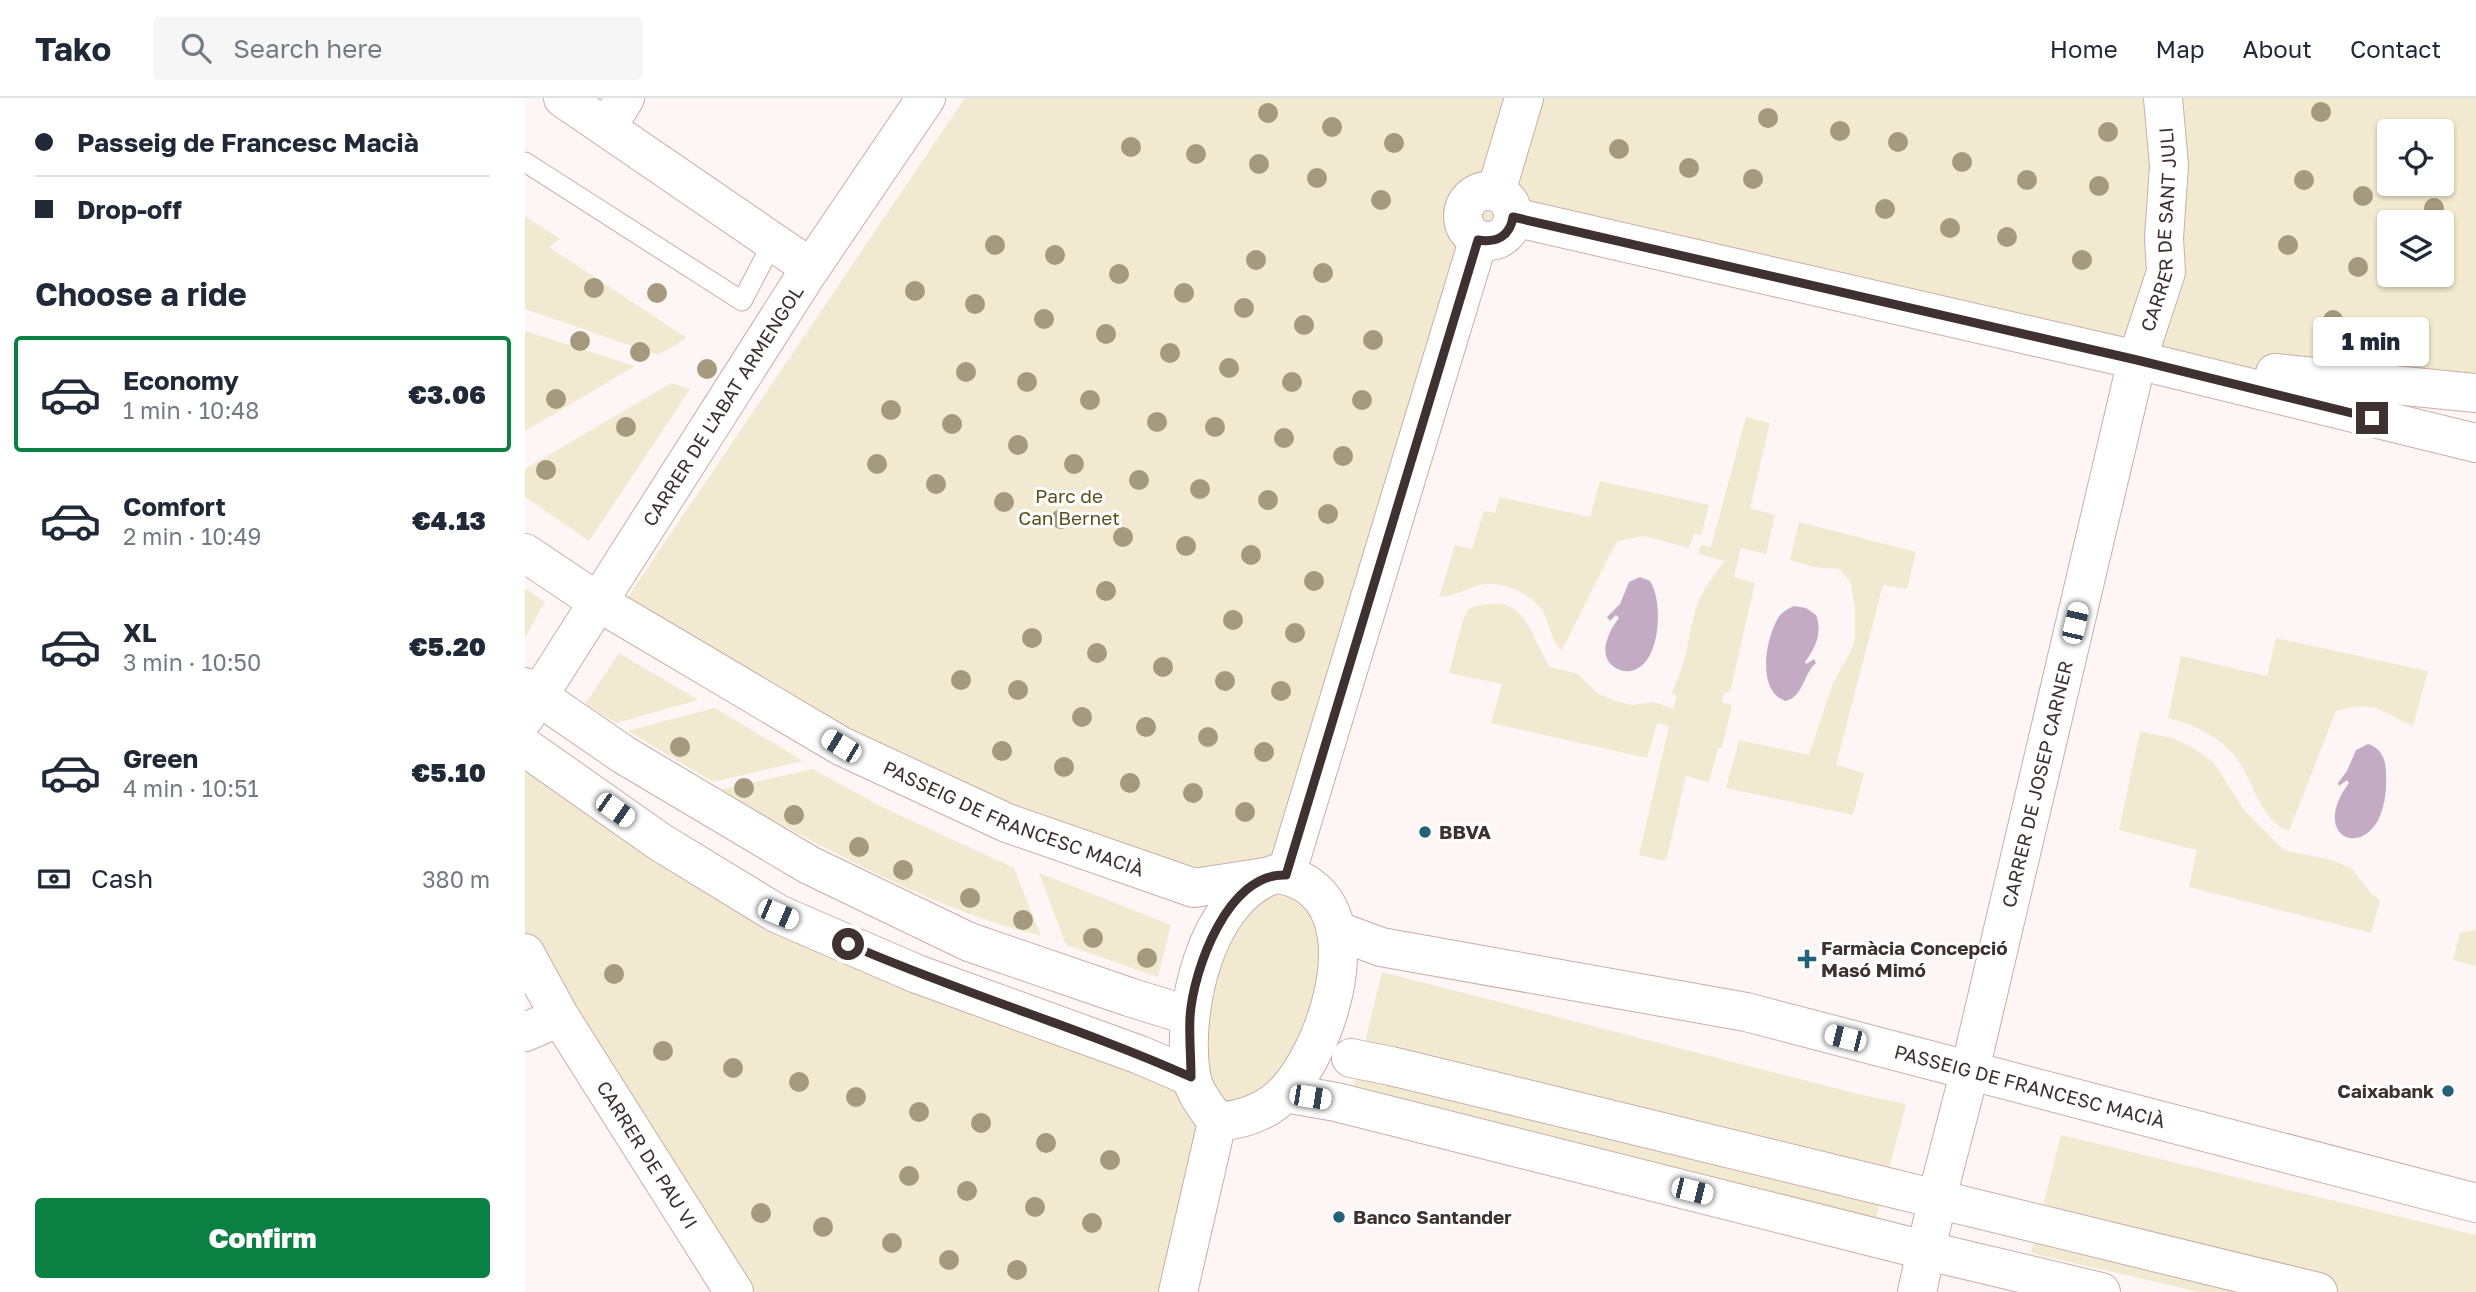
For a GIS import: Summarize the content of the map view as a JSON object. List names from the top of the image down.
{
  "streets": {
    "street": [
      "CARRER DE SANT JULI",
      "CARRER DE L'ABAT ARMENGOL",
      "CARRER DE JOSEP CARNER",
      "PASSEIG DE FRANCESC MACIÀ",
      "CARRER DE PAU VI"
    ]
  },
  "crossings": [
    ["CARRER DE SANT JULI", "CARRER DE JOSEP CARNER"],
    ["CARRER DE L'ABAT ARMENGOL", "PASSEIG DE FRANCESC MACIÀ"],
    ["CARRER DE JOSEP CARNER", "PASSEIG DE FRANCESC MACIÀ"]
  ],
  "parks": ["Parc de Can Bernet"],
  "places": {
    "other": ["BBVA", "Caixabank", "Banco Santander"],
    "health": ["Farmàcia Concepció Masó Mimó"]
  },
  "page": {
    "header": "Tako",
    "search": "Search here",
    "nav": [
      "Home",
      "Map",
      "About",
      "Contact"
    ],
    "banner": ["Passeig de Francesc Macià", "Drop-off"],
    "heading": "Choose a ride",
    "bubble": "1 min",
    "list": [
      {
        "name": "Economy",
        "note": "1 min · 10:48",
        "value": "€3.06"
      },
      {
        "name": "Comfort",
        "note": "2 min · 10:49",
        "value": "€4.13"
      },
      {
        "name": "XL",
        "note": "3 min · 10:50",
        "value": "€5.20"
      },
      {
        "name": "Green",
        "note": "4 min · 10:51",
        "value": "€5.10"
      }
    ],
    "pay": ["Cash", "380 m"],
    "buttons": "Confirm"
  }
}
